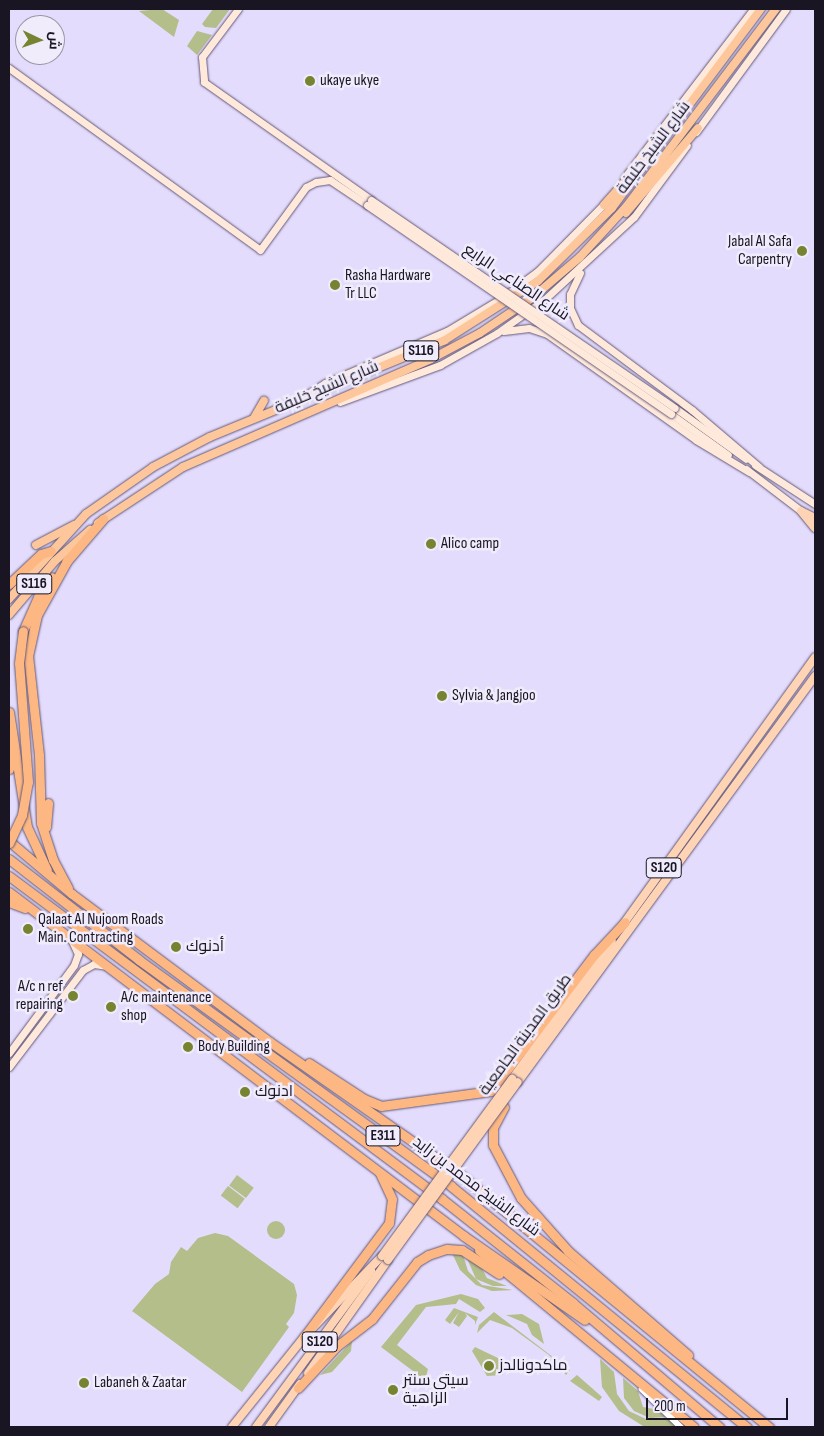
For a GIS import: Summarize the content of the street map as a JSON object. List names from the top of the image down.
{
  "streets": {
    "highway": [
      "شارع الشيخ خليفة",
      "S116",
      "E311",
      "شارع الشيخ محمد بن زايد"
    ],
    "main road": ["شارع الصناعي الرابع", "S120", "طريق المدينة الجامعية"]
  },
  "places": [
    "ukaye ukye",
    "Jabal Al Safa Carpentry",
    "Rasha Hardware Tr LLC",
    "Alico camp",
    "Sylvia & Jangjoo",
    "Qalaat Al Nujoom Roads Main. Contracting",
    "أدنوك",
    "A/c n ref repairing",
    "A/c maintenance shop",
    "Body Building",
    "ادنوك",
    "ماكدونالدز",
    "Labaneh & Zaatar",
    "سيتي سنتر الزاهية"
  ],
  "scale_bar": "200 m",
  "north": "right"
}
